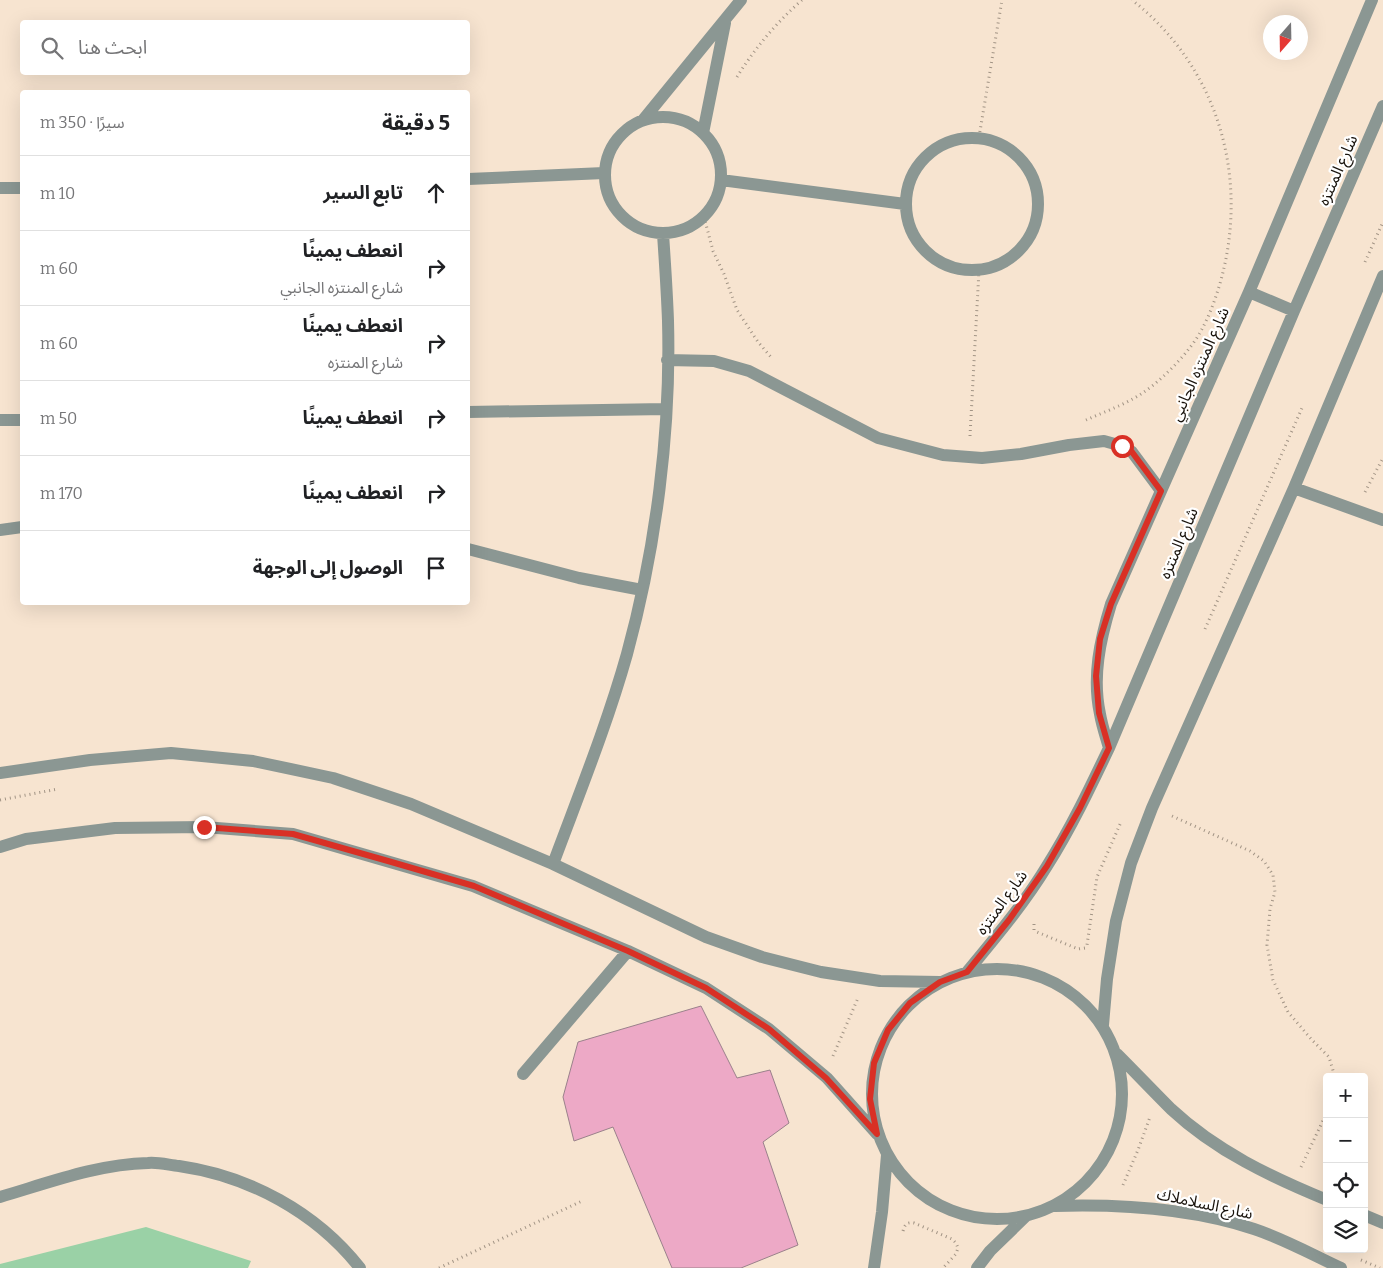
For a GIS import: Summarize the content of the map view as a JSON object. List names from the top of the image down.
{
  "streets": {
    "street": ["شارع المنتزه", "شارع المنتزه الجانبي", "شارع السلاملاك"]
  },
  "crossings": [
    ["شارع المنتزه", "شارع المنتزه الجانبي"]
  ],
  "north": "bottom",
  "page": {
    "search": "ابحث هنا",
    "heading": ["5 دقيقة", "سيرًا · 350 m"],
    "list": [
      ["تابع السير", "10 m"],
      ["انعطف يمينًا", "شارع المنتزه الجانبي", "60 m"],
      ["انعطف يمينًا", "شارع المنتزه", "60 m"],
      ["انعطف يمينًا", "50 m"],
      ["انعطف يمينًا", "170 m"],
      "الوصول إلى الوجهة"
    ],
    "map_buttons": ["+", "−"]
  }
}
